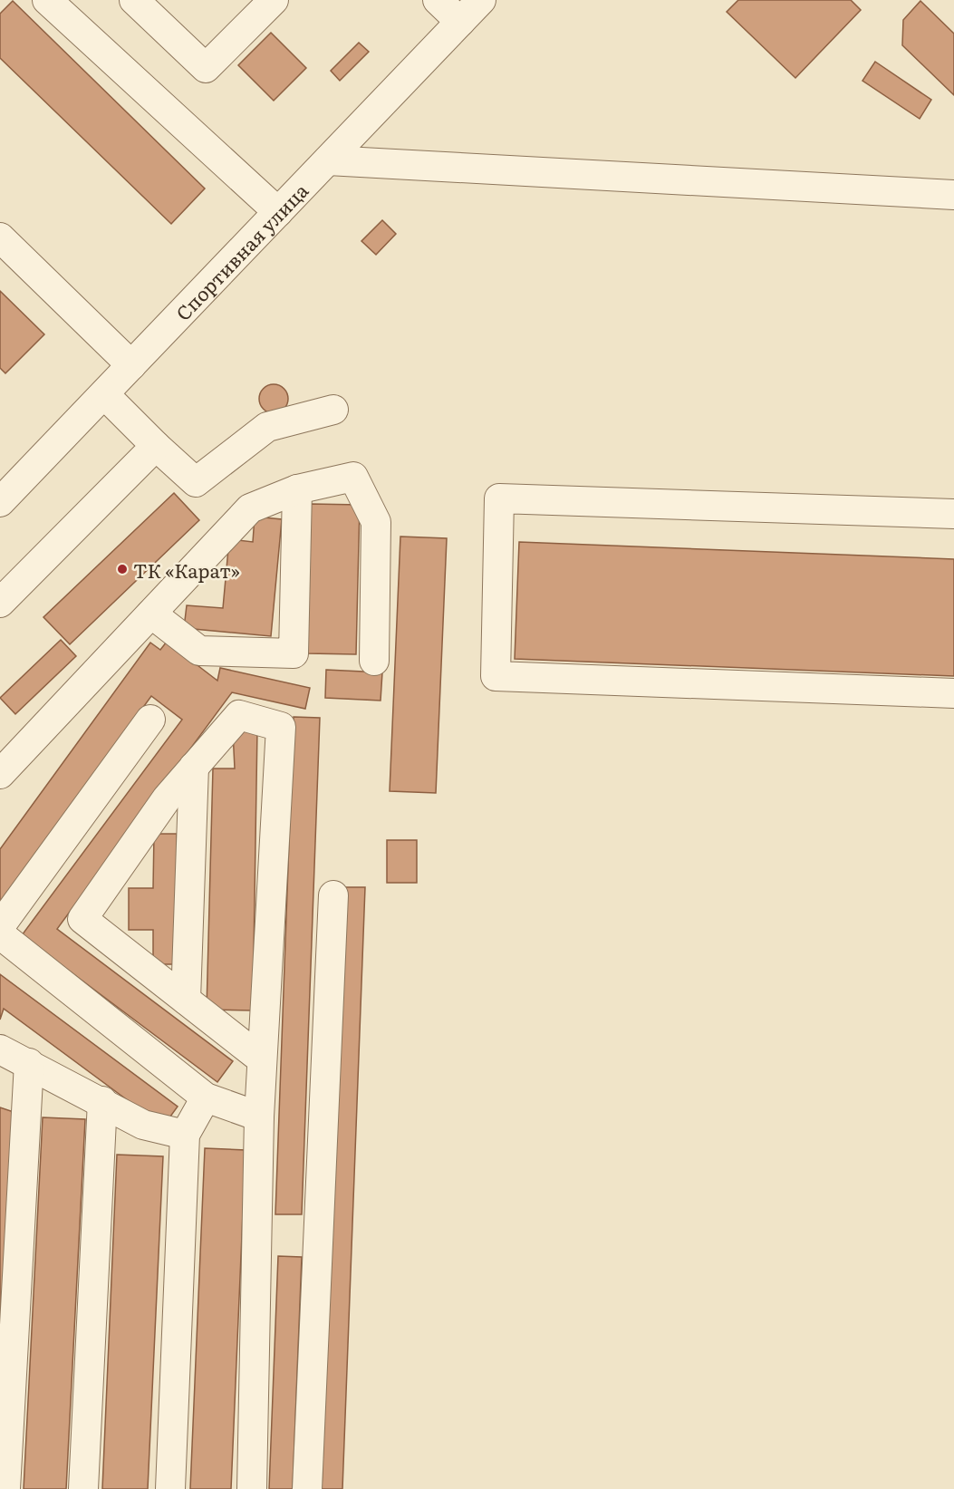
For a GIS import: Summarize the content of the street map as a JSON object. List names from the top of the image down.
{
  "streets": {
    "street": ["Спортивная улица"]
  },
  "places": ["ТК «Карат»"]
}
